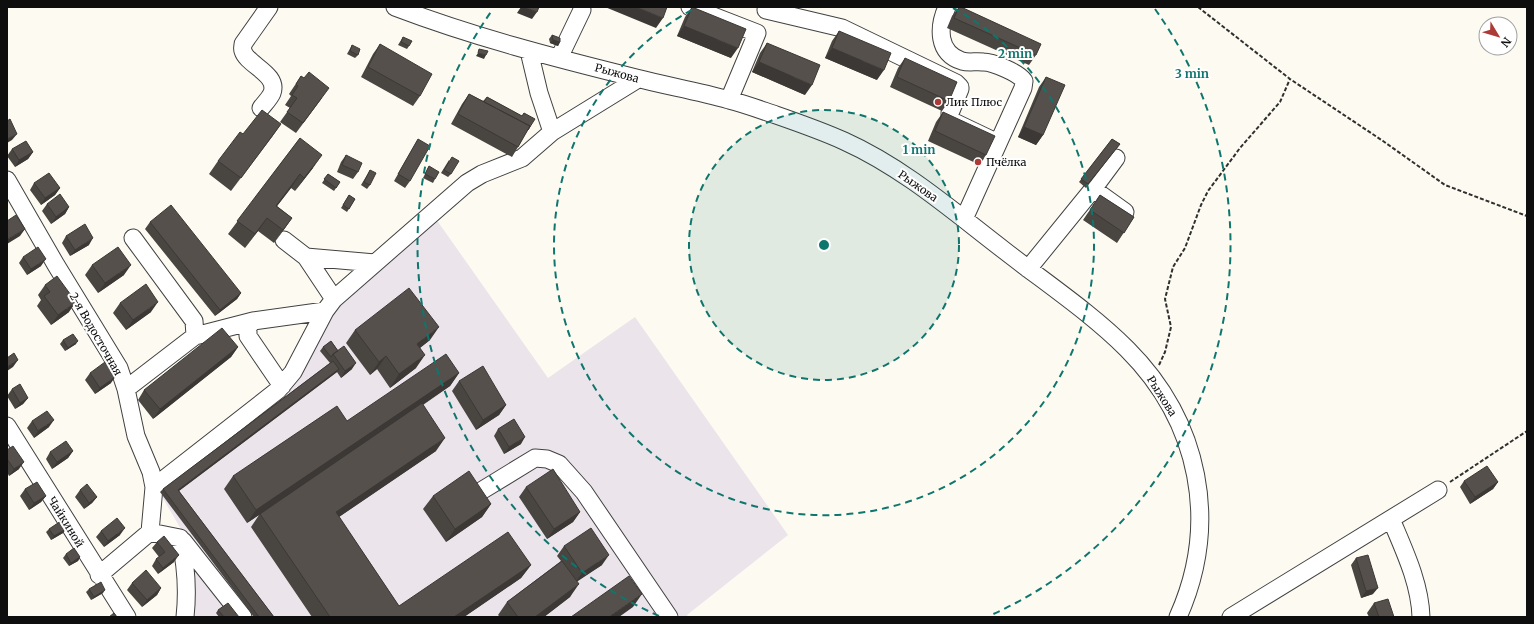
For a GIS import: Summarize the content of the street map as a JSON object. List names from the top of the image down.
{
  "streets": {
    "street": ["Рыжова", "2-я Водосточная", "Чайкиной"]
  },
  "places": ["Лик Плюс", "Пчёлка"],
  "north": "bottom right",
  "rings": ["2 min", "3 min", "1 min"]
}
